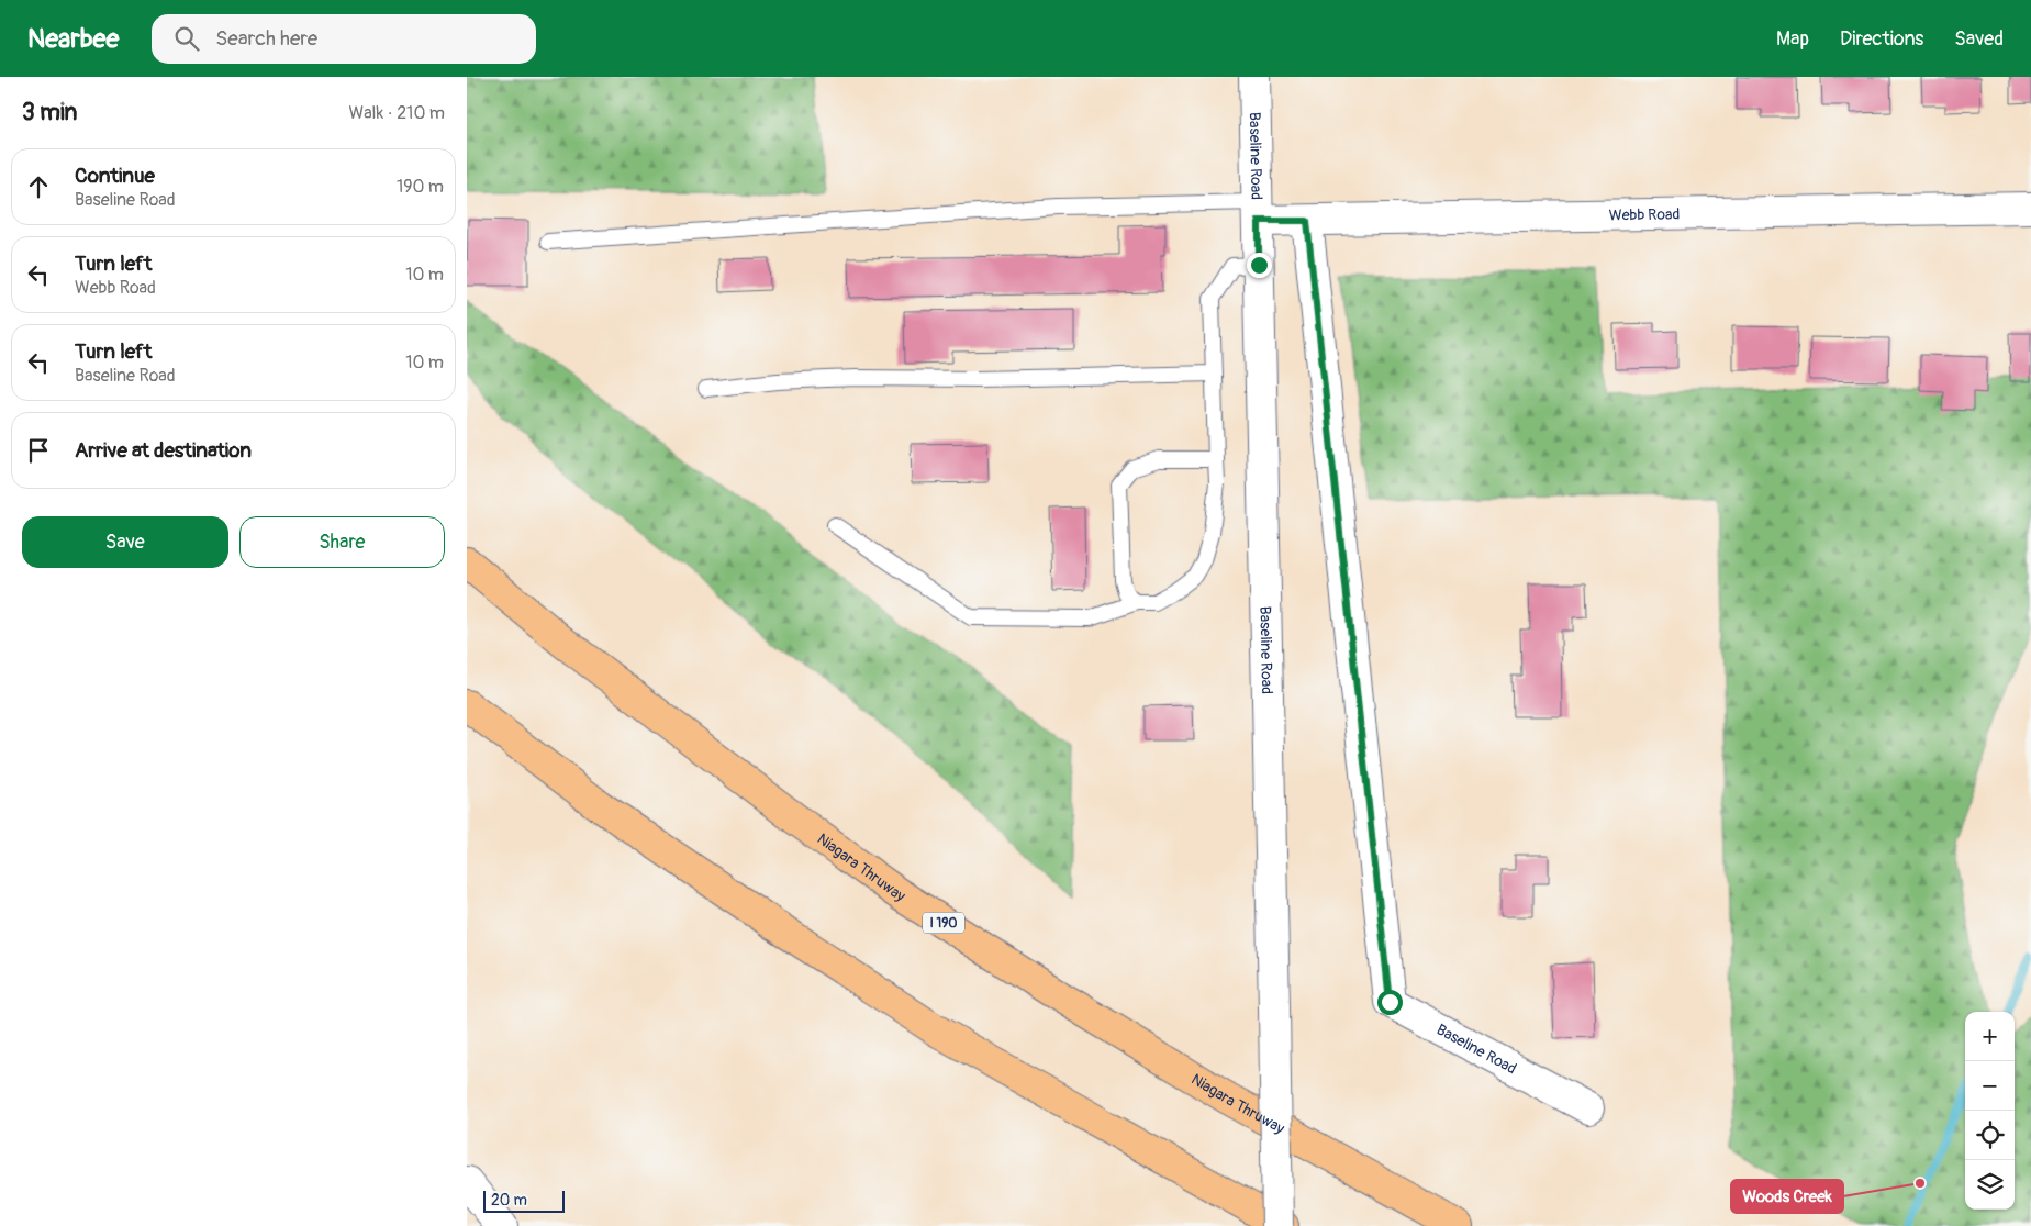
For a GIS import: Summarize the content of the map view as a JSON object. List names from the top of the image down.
{
  "streets": {
    "highway": ["Niagara Thruway", "I 190"],
    "street": ["Baseline Road", "Webb Road"]
  },
  "crossings": [
    ["Baseline Road", "Webb Road"]
  ],
  "places": ["Woods Creek"],
  "scale_bar": "20 m",
  "page": {
    "header": "Nearbee",
    "search": "Search here",
    "nav": ["Map", "Directions", "Saved"],
    "heading": ["3 min", "Walk · 210 m"],
    "list": [
      ["Continue", "Baseline Road", "190 m"],
      ["Turn left", "Webb Road", "10 m"],
      ["Turn left", "Baseline Road", "10 m"],
      "Arrive at destination"
    ],
    "buttons": ["Save", "Share"],
    "map_buttons": ["+", "−"],
    "scale": "20 m"
  }
}
